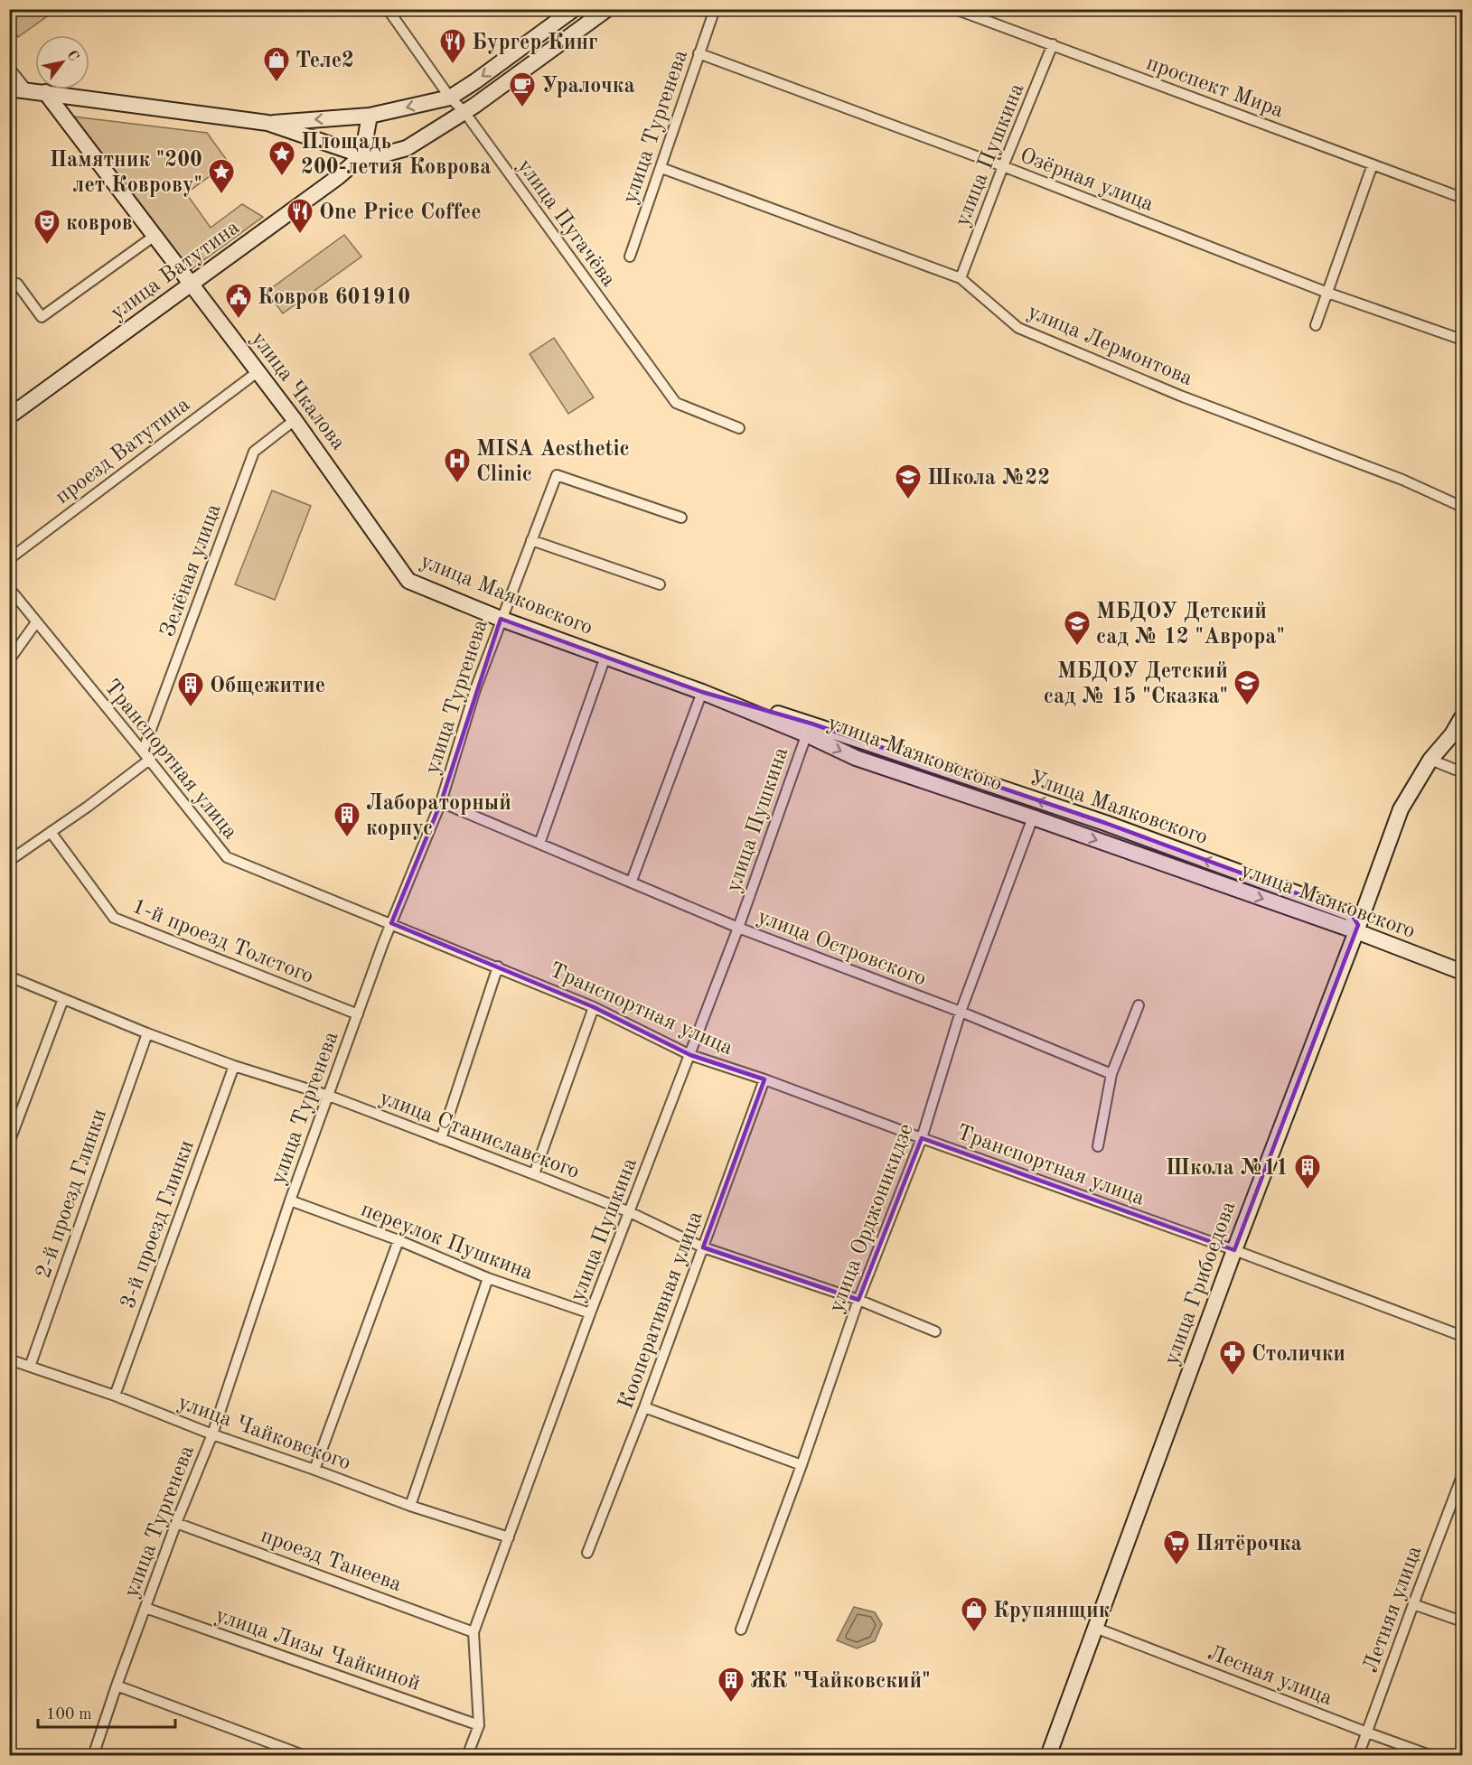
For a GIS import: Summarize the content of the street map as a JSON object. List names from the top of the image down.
{
  "streets": {
    "street": [
      "проспект Мира",
      "улица Тургенева",
      "улица Пушкина",
      "Озёрная улица",
      "улица Пугачёва",
      "улица Ватутина",
      "улица Лермонтова",
      "улица Чкалова",
      "проезд Ватутина",
      "Зелёная улица",
      "улица Маяковского",
      "Транспортная улица",
      "Улица Маяковского",
      "1-й проезд Толстого",
      "улица Островского",
      "улица Станиславского",
      "2-й проезд Глинки",
      "улица Орджоникидзе",
      "3-й проезд Глинки",
      "переулок Пушкина",
      "улица Грибоедова",
      "Кооперативная улица",
      "улица Чайковского",
      "проезд Танеева",
      "Летняя улица",
      "улица Лизы Чайкиной",
      "Лесная улица"
    ]
  },
  "crossings": [
    ["проспект Мира", "улица Пушкина"],
    ["улица Тургенева", "Озёрная улица"],
    ["улица Тургенева", "улица Лермонтова"],
    ["улица Тургенева", "улица Маяковского"],
    ["улица Тургенева", "Транспортная улица"],
    ["улица Тургенева", "1-й проезд Толстого"],
    ["улица Тургенева", "улица Островского"],
    ["улица Тургенева", "улица Станиславского"],
    ["улица Тургенева", "переулок Пушкина"],
    ["улица Тургенева", "улица Чайковского"],
    ["улица Тургенева", "проезд Танеева"],
    ["улица Тургенева", "улица Лизы Чайкиной"],
    ["улица Пушкина", "Озёрная улица"],
    ["улица Пушкина", "улица Лермонтова"],
    ["улица Пушкина", "улица Маяковского"],
    ["улица Пушкина", "Транспортная улица"],
    ["улица Пушкина", "Улица Маяковского"],
    ["улица Пушкина", "улица Островского"],
    ["улица Пушкина", "улица Станиславского"],
    ["улица Пушкина", "переулок Пушкина"],
    ["улица Пушкина", "улица Чайковского"],
    ["улица Пушкина", "проезд Танеева"],
    ["улица Пушкина", "улица Лизы Чайкиной"],
    ["улица Ватутина", "улица Чкалова"],
    ["улица Чкалова", "проезд Ватутина"],
    ["улица Чкалова", "Зелёная улица"],
    ["улица Чкалова", "улица Маяковского"],
    ["Зелёная улица", "Транспортная улица"],
    ["улица Маяковского", "Улица Маяковского"],
    ["улица Маяковского", "улица Орджоникидзе"],
    ["улица Маяковского", "улица Грибоедова"],
    ["Транспортная улица", "улица Орджоникидзе"],
    ["Транспортная улица", "улица Грибоедова"],
    ["Транспортная улица", "Кооперативная улица"],
    ["Улица Маяковского", "улица Грибоедова"],
    ["улица Островского", "улица Орджоникидзе"],
    ["улица Станиславского", "2-й проезд Глинки"],
    ["улица Станиславского", "улица Орджоникидзе"],
    ["улица Станиславского", "3-й проезд Глинки"],
    ["улица Станиславского", "Кооперативная улица"],
    ["2-й проезд Глинки", "улица Чайковского"],
    ["3-й проезд Глинки", "улица Чайковского"],
    ["улица Грибоедова", "Лесная улица"],
    ["Летняя улица", "Лесная улица"]
  ],
  "one_way": ["улица Маяковского", "Улица Маяковского"],
  "places": {
    "restaurant": ["Бургер Кинг", "One Price Coffee"],
    "shop": ["Теле2", "Крупянщик"],
    "cafe": ["Уралочка"],
    "place": ["Площадь 200-летия Коврова", "Памятник \"200 лет Коврову\""],
    "theatre": ["ковров"],
    "public building": ["Ковров 601910"],
    "hospital": ["MISA Aesthetic Clinic"],
    "school or university": ["Школа №22", "МБДОУ Детский сад № 12 \"Аврора\"", "МБДОУ Детский сад № 15 \"Сказка\""],
    "building": [
      "Общежитие",
      "Лабораторный корпус",
      "Школа №11",
      "ЖК \"Чайковский\""
    ],
    "pharmacy": ["Столички"],
    "supermarket": ["Пятёрочка"]
  },
  "scale_bar": "100 m",
  "north": "top right"
}
